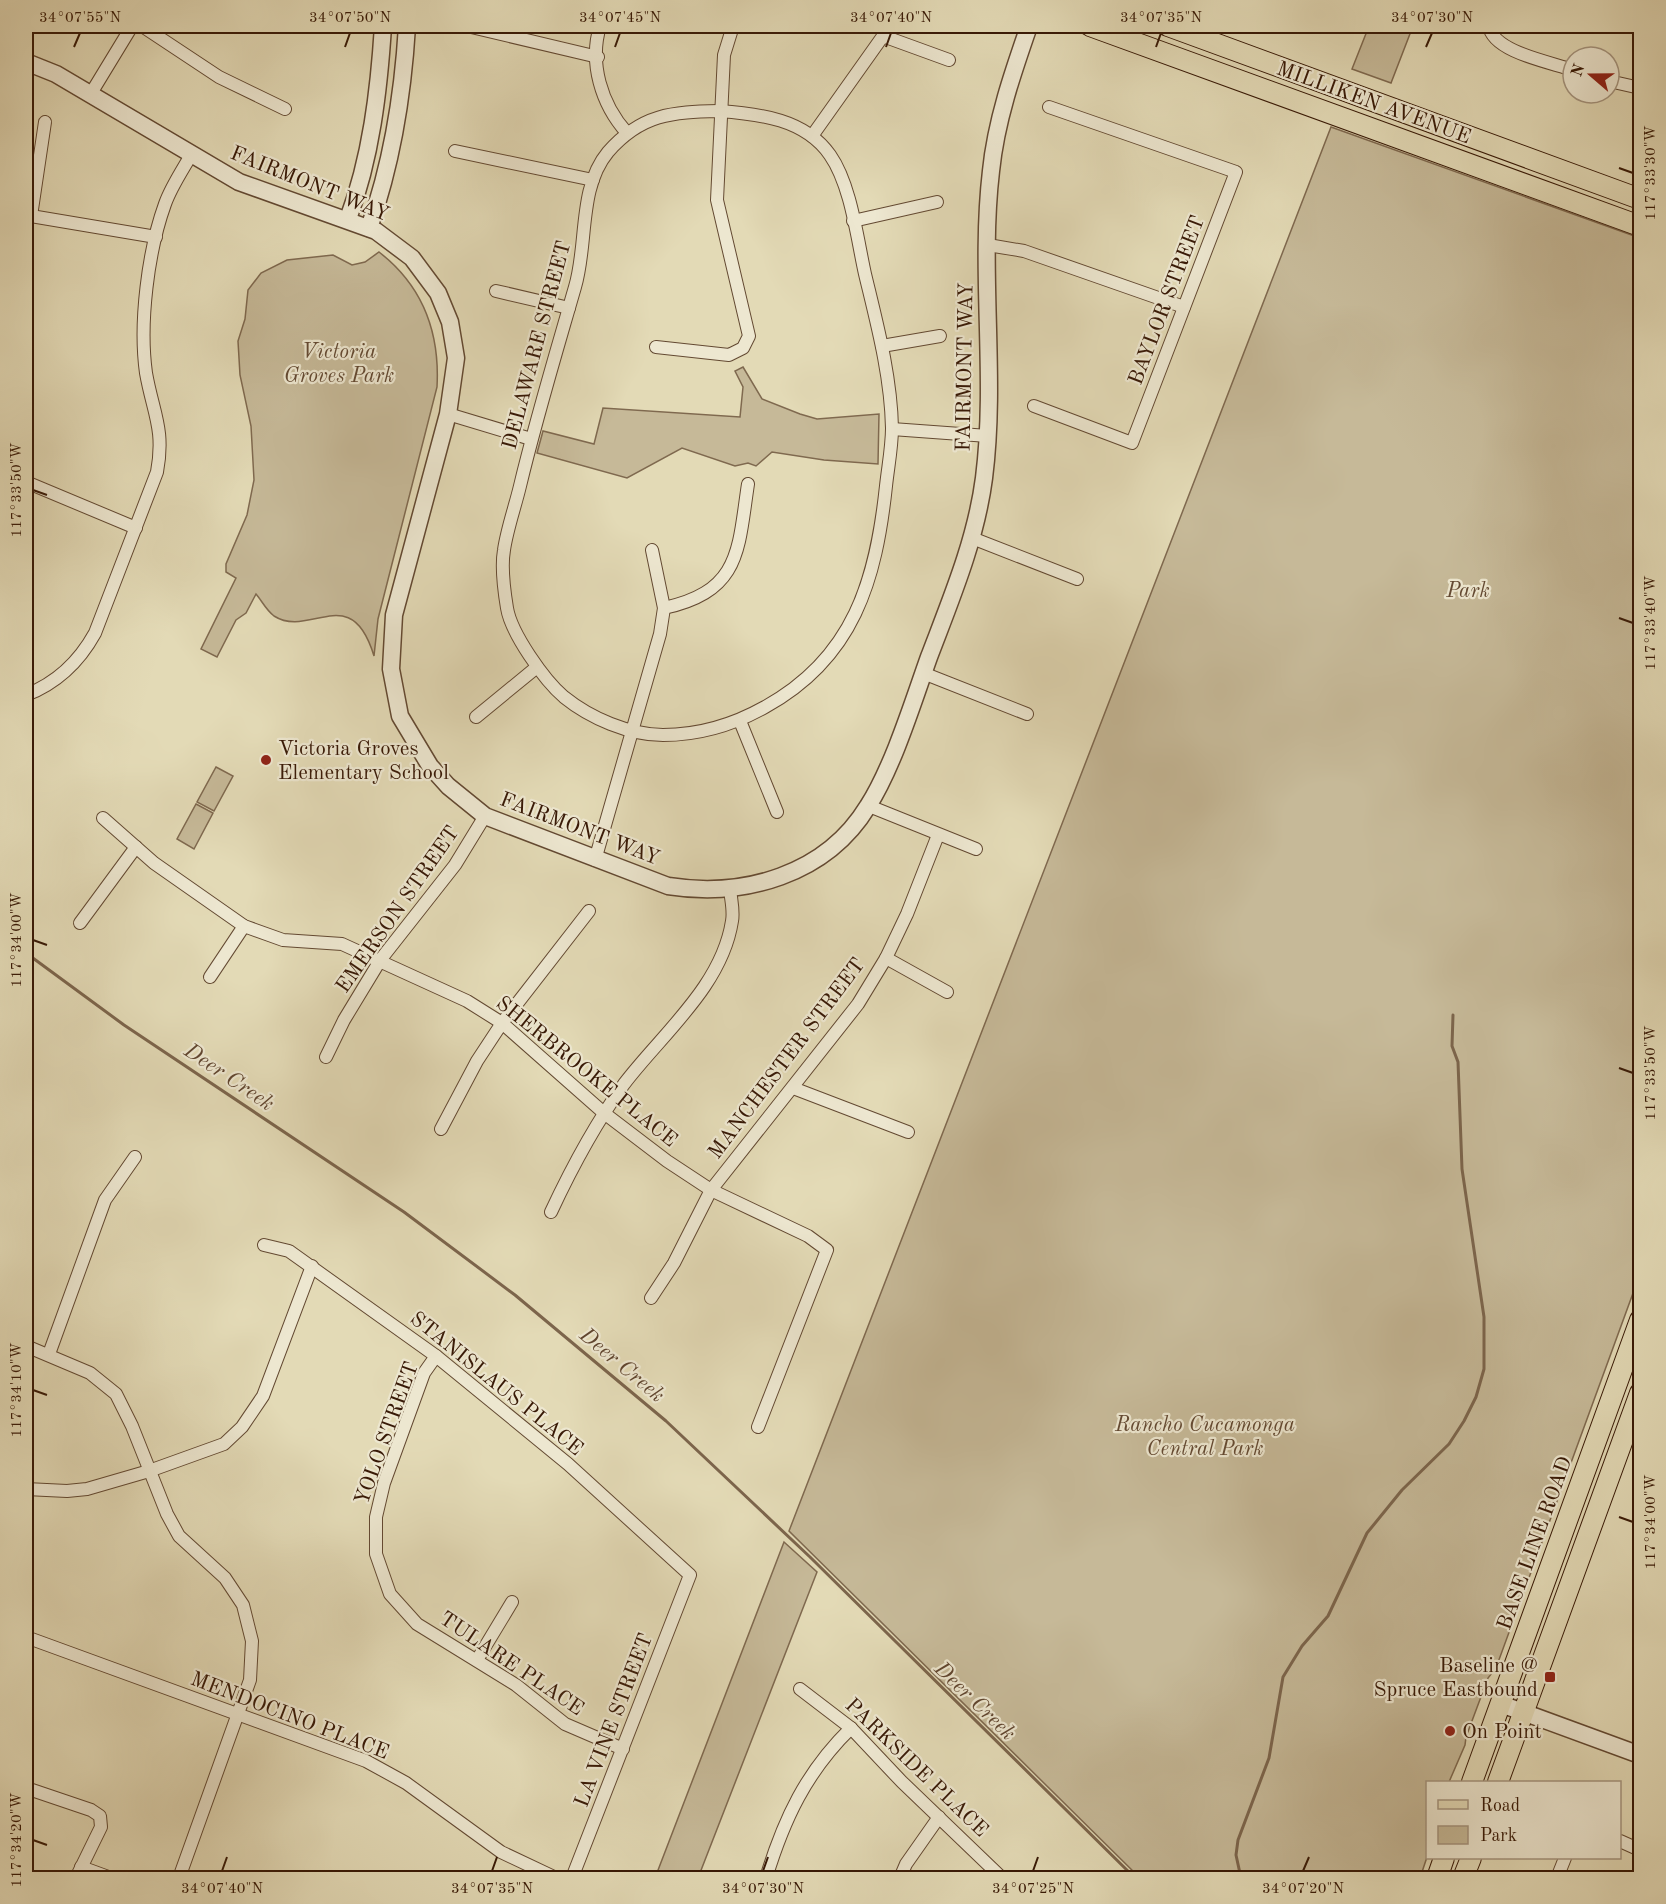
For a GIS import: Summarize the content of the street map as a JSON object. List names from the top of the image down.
{
  "streets": {
    "main road": ["MILLIKEN AVENUE", "BASE LINE ROAD"],
    "street": [
      "FAIRMONT WAY",
      "BAYLOR STREET",
      "DELAWARE STREET",
      "EMERSON STREET",
      "MANCHESTER STREET",
      "SHERBROOKE PLACE",
      "STANISLAUS PLACE",
      "YOLO STREET",
      "TULARE PLACE",
      "MENDOCINO PLACE",
      "LA VINE STREET",
      "PARKSIDE PLACE"
    ]
  },
  "crossings": [
    ["FAIRMONT WAY", "EMERSON STREET"],
    ["EMERSON STREET", "SHERBROOKE PLACE"],
    ["MANCHESTER STREET", "SHERBROOKE PLACE"],
    ["STANISLAUS PLACE", "YOLO STREET"],
    ["STANISLAUS PLACE", "LA VINE STREET"],
    ["YOLO STREET", "TULARE PLACE"],
    ["TULARE PLACE", "LA VINE STREET"]
  ],
  "water": ["Deer Creek"],
  "parks": ["Victoria Groves Park", "Park", "Rancho Cucamonga Central Park"],
  "places": {
    "other": ["Victoria Groves Elementary School", "On Point"],
    "transit": ["Baseline @ Spruce Eastbound"]
  },
  "legend": ["Road", "Park"],
  "north": "left",
  "coordinates": [
    "34°07'55\"N",
    "34°07'50\"N",
    "34°07'45\"N",
    "34°07'40\"N",
    "34°07'35\"N",
    "34°07'30\"N",
    "117°33'30\"W",
    "117°33'50\"W",
    "117°33'40\"W",
    "117°34'00\"W",
    "117°34'10\"W",
    "117°34'20\"W",
    "34°07'25\"N",
    "34°07'20\"N"
  ]
}
